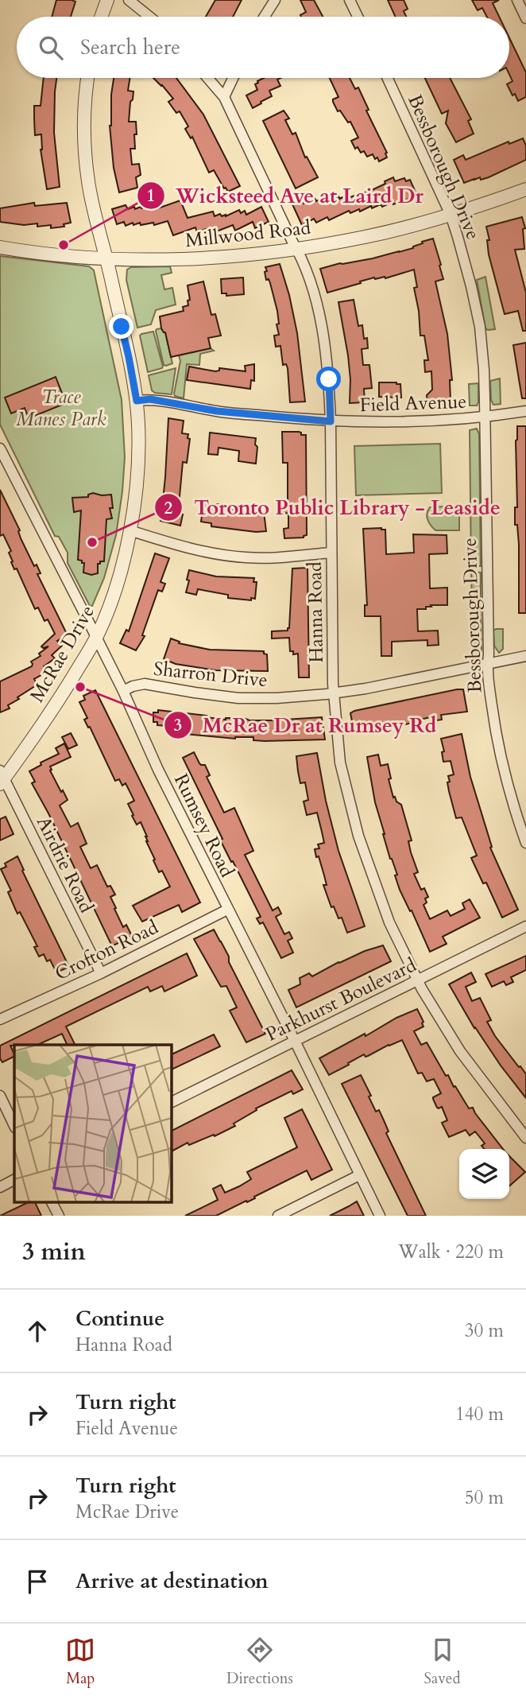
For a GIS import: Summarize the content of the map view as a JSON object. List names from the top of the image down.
{
  "streets": {
    "street": [
      "Bessborough Drive",
      "Millwood Road",
      "Field Avenue",
      "Hanna Road",
      "McRae Drive",
      "Sharron Drive",
      "Rumsey Road",
      "Airdrie Road",
      "Crofton Road",
      "Parkhurst Boulevard"
    ]
  },
  "crossings": [
    ["Bessborough Drive", "Millwood Road"],
    ["Bessborough Drive", "Field Avenue"],
    ["Bessborough Drive", "Sharron Drive"],
    ["Millwood Road", "Hanna Road"],
    ["Millwood Road", "McRae Drive"],
    ["Field Avenue", "Hanna Road"],
    ["Field Avenue", "McRae Drive"],
    ["Hanna Road", "Sharron Drive"],
    ["Hanna Road", "Parkhurst Boulevard"],
    ["McRae Drive", "Rumsey Road"],
    ["McRae Drive", "Airdrie Road"],
    ["Sharron Drive", "Rumsey Road"],
    ["Rumsey Road", "Crofton Road"],
    ["Rumsey Road", "Parkhurst Boulevard"],
    ["Airdrie Road", "Crofton Road"]
  ],
  "parks": ["Trace Manes Park"],
  "places": ["Wicksteed Ave at Laird Dr", "Toronto Public Library - Leaside", "McRae Dr at Rumsey Rd"],
  "page": {
    "search": "Search here",
    "heading": ["3 min", "Walk · 220 m"],
    "list": [
      ["Continue", "Hanna Road", "30 m"],
      ["Turn right", "Field Avenue", "140 m"],
      ["Turn right", "McRae Drive", "50 m"],
      "Arrive at destination"
    ],
    "nav": ["Map", "Directions", "Saved"]
  }
}
